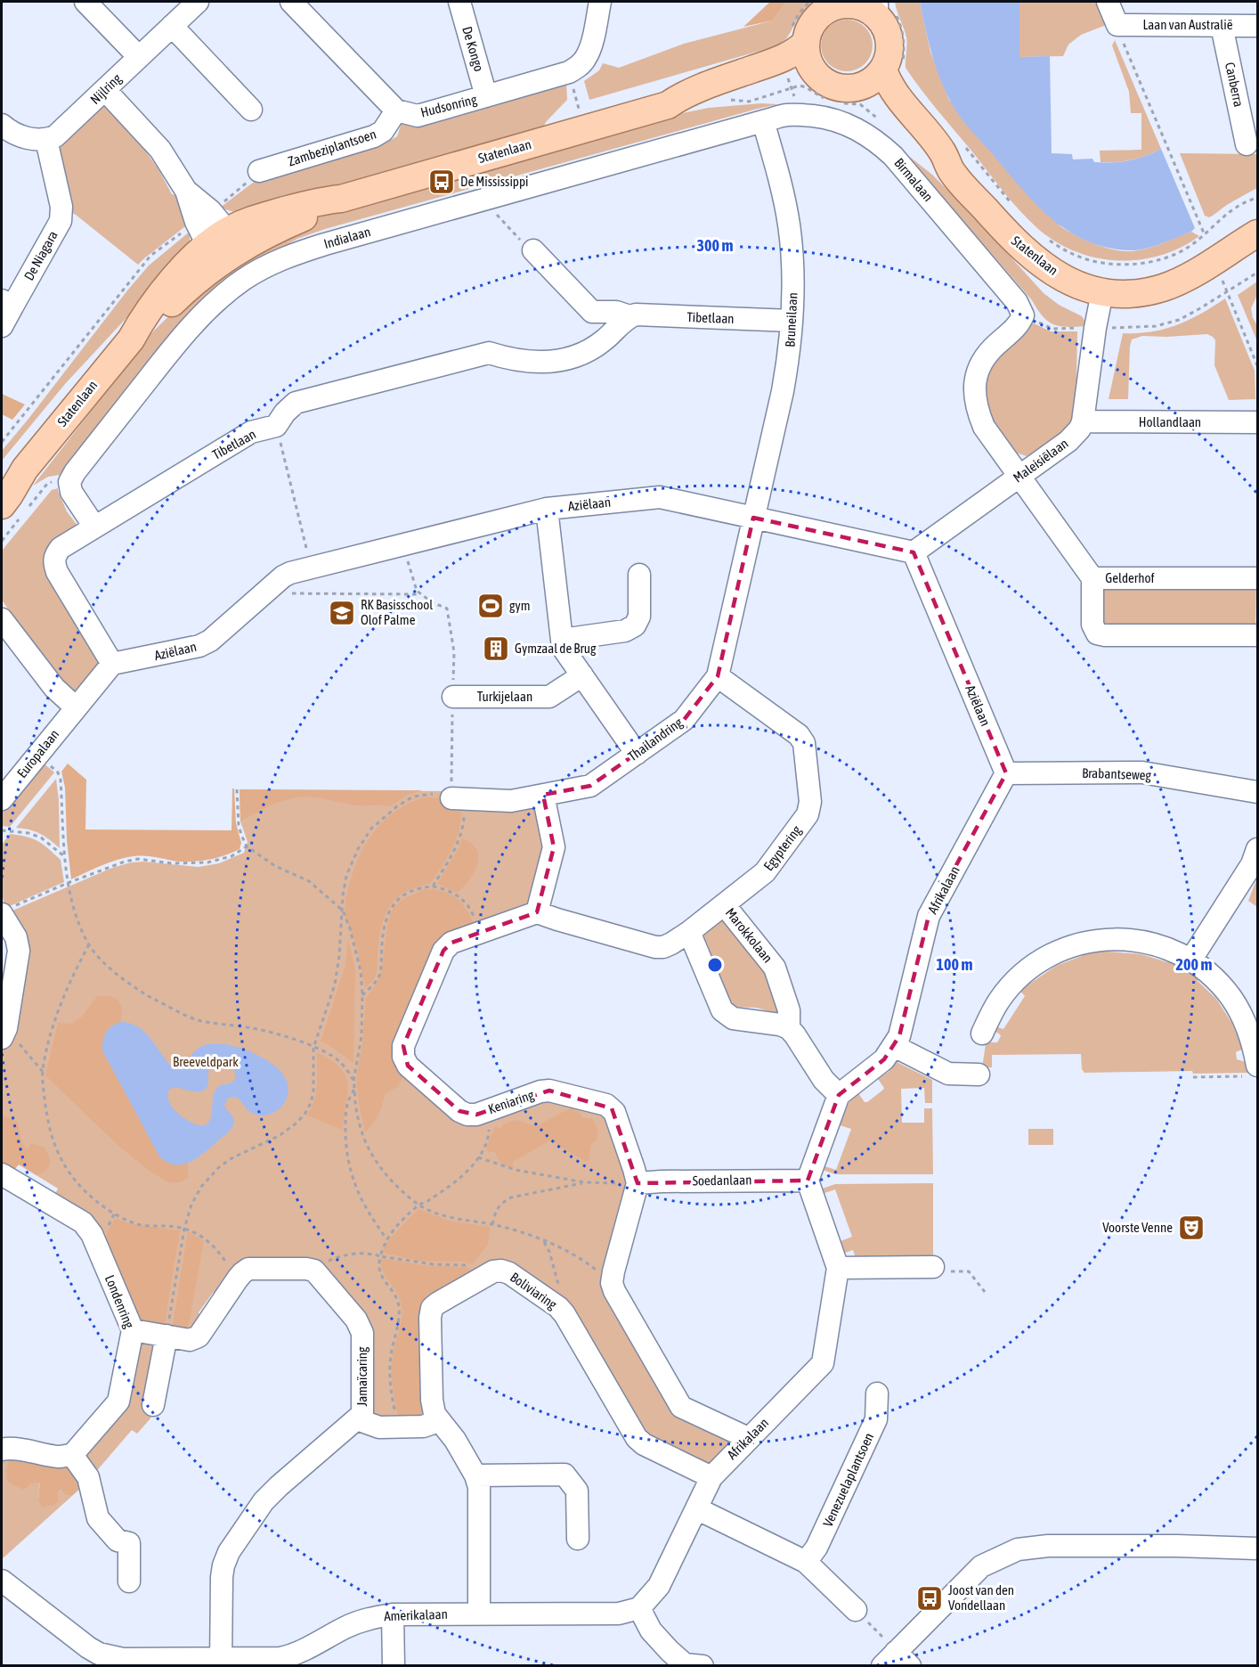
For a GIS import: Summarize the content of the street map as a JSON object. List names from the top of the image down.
{
  "streets": {
    "main road": ["Statenlaan"],
    "street": [
      "Laan van Australië",
      "De Kongo",
      "Canberra",
      "Nijlring",
      "Hudsonring",
      "Zambeziplantsoen",
      "Birmalaan",
      "Indialaan",
      "De Niagara",
      "Tibetlaan",
      "Bruneilaan",
      "Hollandlaan",
      "Maleisiëlaan",
      "Aziëlaan",
      "Gelderhof",
      "Turkijelaan",
      "Thailandring",
      "Europalaan",
      "Brabantseweg",
      "Egyptering",
      "Afrikalaan",
      "Marokkolaan",
      "Keniaring",
      "Soedanlaan",
      "Boliviaring",
      "Londenring",
      "Jamaïcaring",
      "Venezuelaplantsoen",
      "Amerikalaan"
    ]
  },
  "crossings": [
    ["Laan van Australië", "Canberra"],
    ["De Kongo", "Hudsonring"],
    ["Nijlring", "De Niagara"],
    ["Hudsonring", "Zambeziplantsoen"],
    ["Statenlaan", "Maleisiëlaan"],
    ["Birmalaan", "Indialaan"],
    ["Birmalaan", "Bruneilaan"],
    ["Indialaan", "Bruneilaan"],
    ["Tibetlaan", "Bruneilaan"],
    ["Tibetlaan", "Aziëlaan"],
    ["Bruneilaan", "Aziëlaan"],
    ["Bruneilaan", "Thailandring"],
    ["Hollandlaan", "Maleisiëlaan"],
    ["Maleisiëlaan", "Aziëlaan"],
    ["Aziëlaan", "Thailandring"],
    ["Aziëlaan", "Brabantseweg"],
    ["Aziëlaan", "Afrikalaan"],
    ["Thailandring", "Egyptering"],
    ["Brabantseweg", "Afrikalaan"],
    ["Egyptering", "Marokkolaan"],
    ["Egyptering", "Keniaring"],
    ["Afrikalaan", "Marokkolaan"],
    ["Afrikalaan", "Soedanlaan"],
    ["Afrikalaan", "Boliviaring"],
    ["Afrikalaan", "Amerikalaan"],
    ["Keniaring", "Soedanlaan"],
    ["Boliviaring", "Amerikalaan"],
    ["Jamaïcaring", "Amerikalaan"]
  ],
  "parks": ["Breeveldpark"],
  "places": {
    "bus stop": ["De Mississippi", "Joost van den Vondellaan"],
    "sports": ["gym"],
    "school or university": ["RK Basisschool Olof Palme"],
    "building": ["Gymzaal de Brug"],
    "theatre": ["Voorste Venne"]
  },
  "rings": ["300 m", "100 m", "200 m"]
}
